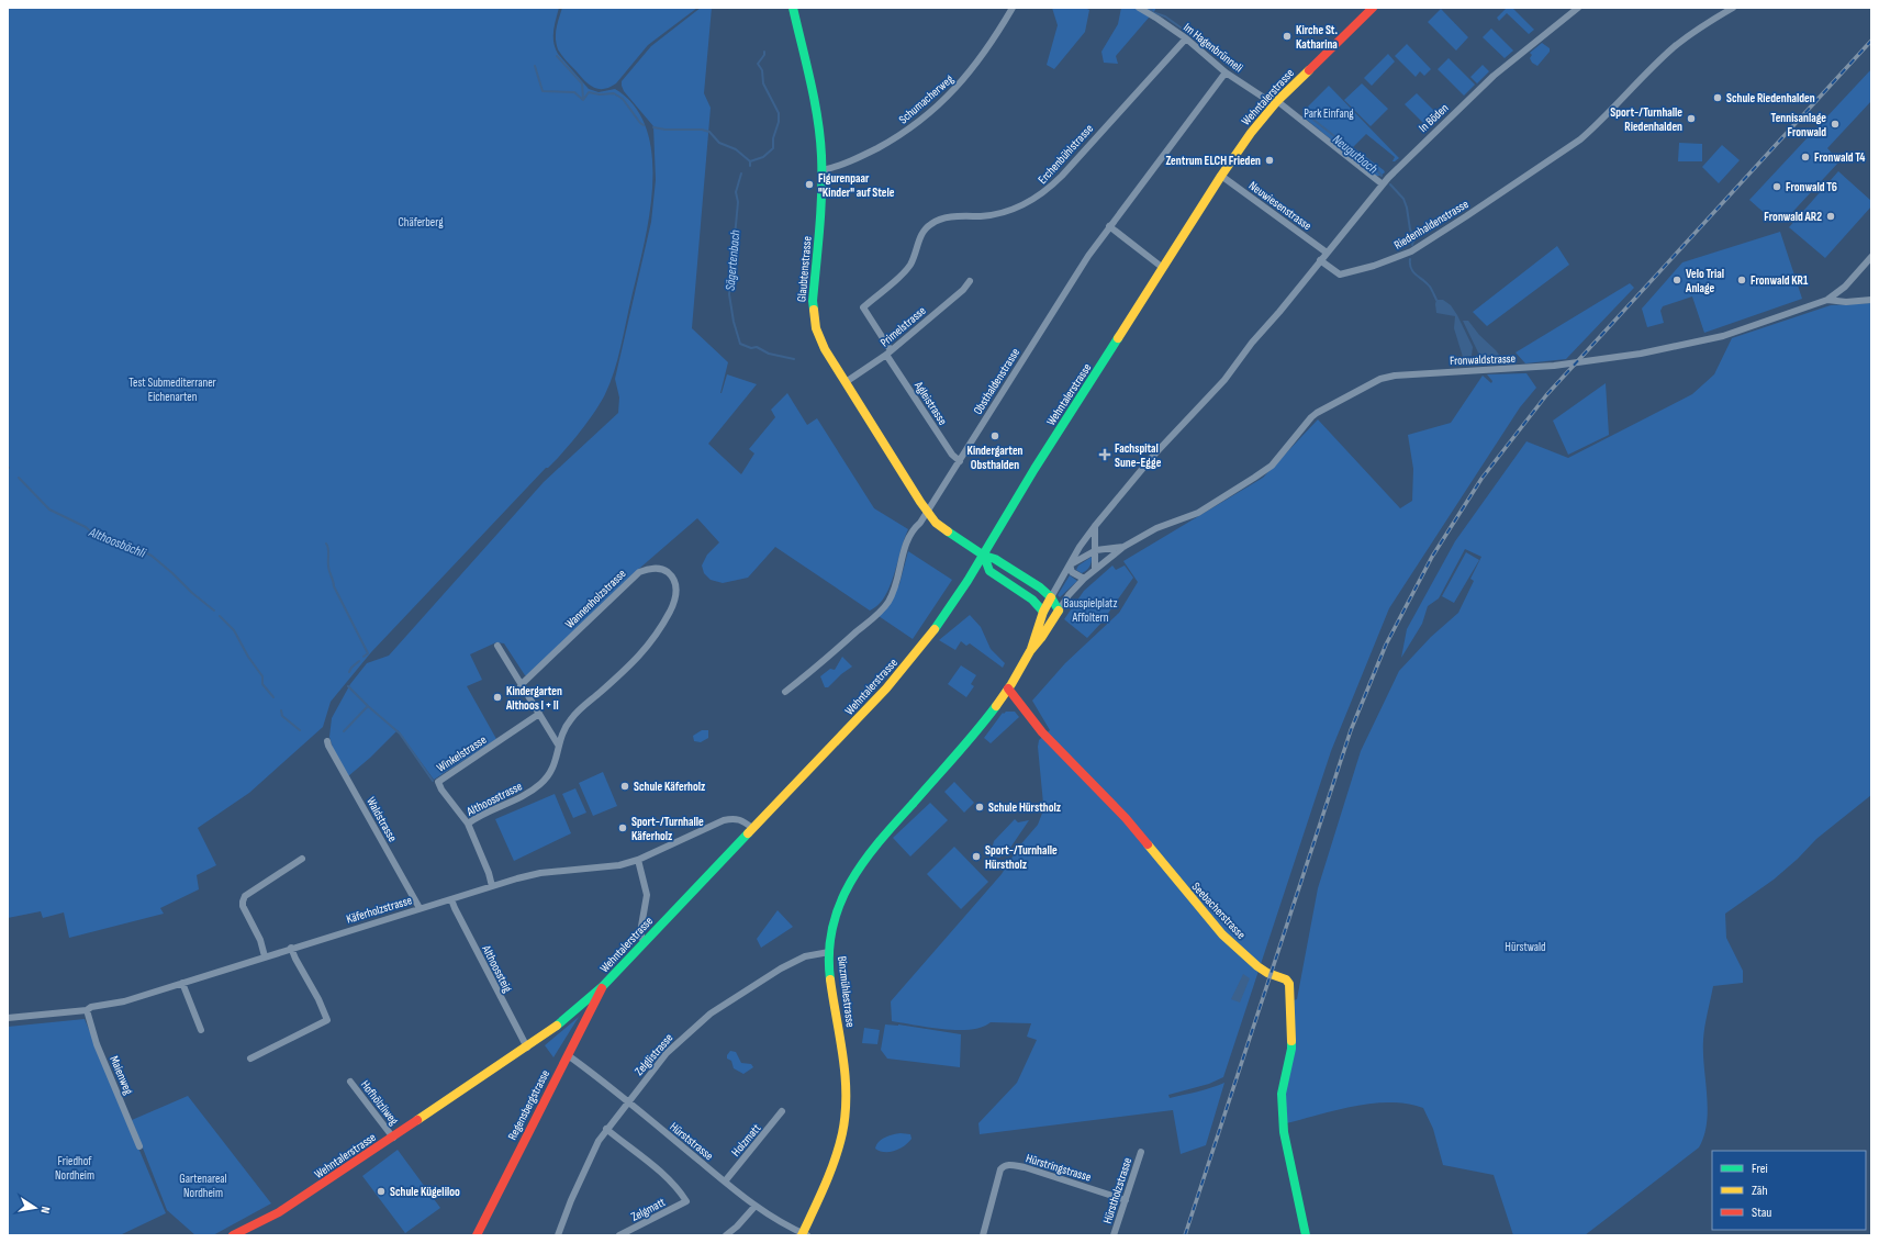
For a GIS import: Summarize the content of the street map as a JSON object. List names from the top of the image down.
{
  "streets": {
    "street": [
      "Im Hagenbrünneli",
      "Wehntalerstrasse",
      "Schumacherweg",
      "In Böden",
      "Erchenbühlstrasse",
      "Neuwiesenstrasse",
      "Riedenhaldenstrasse",
      "Glaubtenstrasse",
      "Primelstrasse",
      "Fronwaldstrasse",
      "Obsthaldenstrasse",
      "Agleistrasse",
      "Wannenholzstrasse",
      "Winkelstrasse",
      "Althoosstrasse",
      "Waldstrasse",
      "Käferholzstrasse",
      "Seebacherstrasse",
      "Althoossteig",
      "Binzmühlestrasse",
      "Zelglistrasse",
      "Maienweg",
      "Hofhölzliweg",
      "Regensbergstrasse",
      "Holzmatt",
      "Hürststrasse",
      "Hürstringstrasse",
      "Hürstholzstrasse",
      "Zelgmatt"
    ]
  },
  "crossings": [
    ["Im Hagenbrünneli", "Wehntalerstrasse"],
    ["Im Hagenbrünneli", "In Böden"],
    ["Im Hagenbrünneli", "Erchenbühlstrasse"],
    ["Im Hagenbrünneli", "Obsthaldenstrasse"],
    ["Wehntalerstrasse", "Neuwiesenstrasse"],
    ["Wehntalerstrasse", "Glaubtenstrasse"],
    ["Wehntalerstrasse", "Käferholzstrasse"],
    ["Wehntalerstrasse", "Althoossteig"],
    ["Wehntalerstrasse", "Hofhölzliweg"],
    ["Wehntalerstrasse", "Regensbergstrasse"],
    ["Schumacherweg", "Glaubtenstrasse"],
    ["In Böden", "Neuwiesenstrasse"],
    ["In Böden", "Riedenhaldenstrasse"],
    ["Erchenbühlstrasse", "Primelstrasse"],
    ["Erchenbühlstrasse", "Agleistrasse"],
    ["Glaubtenstrasse", "Primelstrasse"],
    ["Glaubtenstrasse", "Obsthaldenstrasse"],
    ["Primelstrasse", "Agleistrasse"],
    ["Fronwaldstrasse", "Binzmühlestrasse"],
    ["Obsthaldenstrasse", "Agleistrasse"],
    ["Wannenholzstrasse", "Althoosstrasse"],
    ["Winkelstrasse", "Althoosstrasse"],
    ["Althoosstrasse", "Käferholzstrasse"],
    ["Waldstrasse", "Käferholzstrasse"],
    ["Käferholzstrasse", "Althoossteig"],
    ["Käferholzstrasse", "Maienweg"],
    ["Seebacherstrasse", "Binzmühlestrasse"],
    ["Binzmühlestrasse", "Zelglistrasse"],
    ["Binzmühlestrasse", "Hürststrasse"],
    ["Zelglistrasse", "Hürststrasse"],
    ["Zelglistrasse", "Zelgmatt"],
    ["Regensbergstrasse", "Hürststrasse"],
    ["Holzmatt", "Hürststrasse"],
    ["Hürstringstrasse", "Hürstholzstrasse"]
  ],
  "water": ["Neugutbach", "Sägertenbach", "Althoosbächli"],
  "parks": [
    "Park Einfang",
    "Chäferberg",
    "Test Submediterraner Eichenarten",
    "Bauspielplatz Affoltern",
    "Hürstwald",
    "Friedhof Nordheim",
    "Gartenareal Nordheim"
  ],
  "places": {
    "other": [
      "Kirche St. Katharina",
      "Schule Riedenhalden",
      "Sport-/Turnhalle Riedenhalden",
      "Tennisanlage Fronwald",
      "Fronwald T4",
      "Zentrum ELCH Frieden",
      "Figurenpaar \"Kinder\" auf Stele",
      "Fronwald T6",
      "Fronwald AR2",
      "Velo Trial Anlage",
      "Fronwald KR1",
      "Kindergarten Obsthalden",
      "Kindergarten Althoos I + II",
      "Schule Käferholz",
      "Schule Hürstholz",
      "Sport-/Turnhalle Käferholz",
      "Sport-/Turnhalle Hürstholz",
      "Schule Kügeliloo"
    ],
    "health": ["Fachspital Sune-Egge"]
  },
  "legend": ["Frei", "Zäh", "Stau"],
  "north": "right"
}
